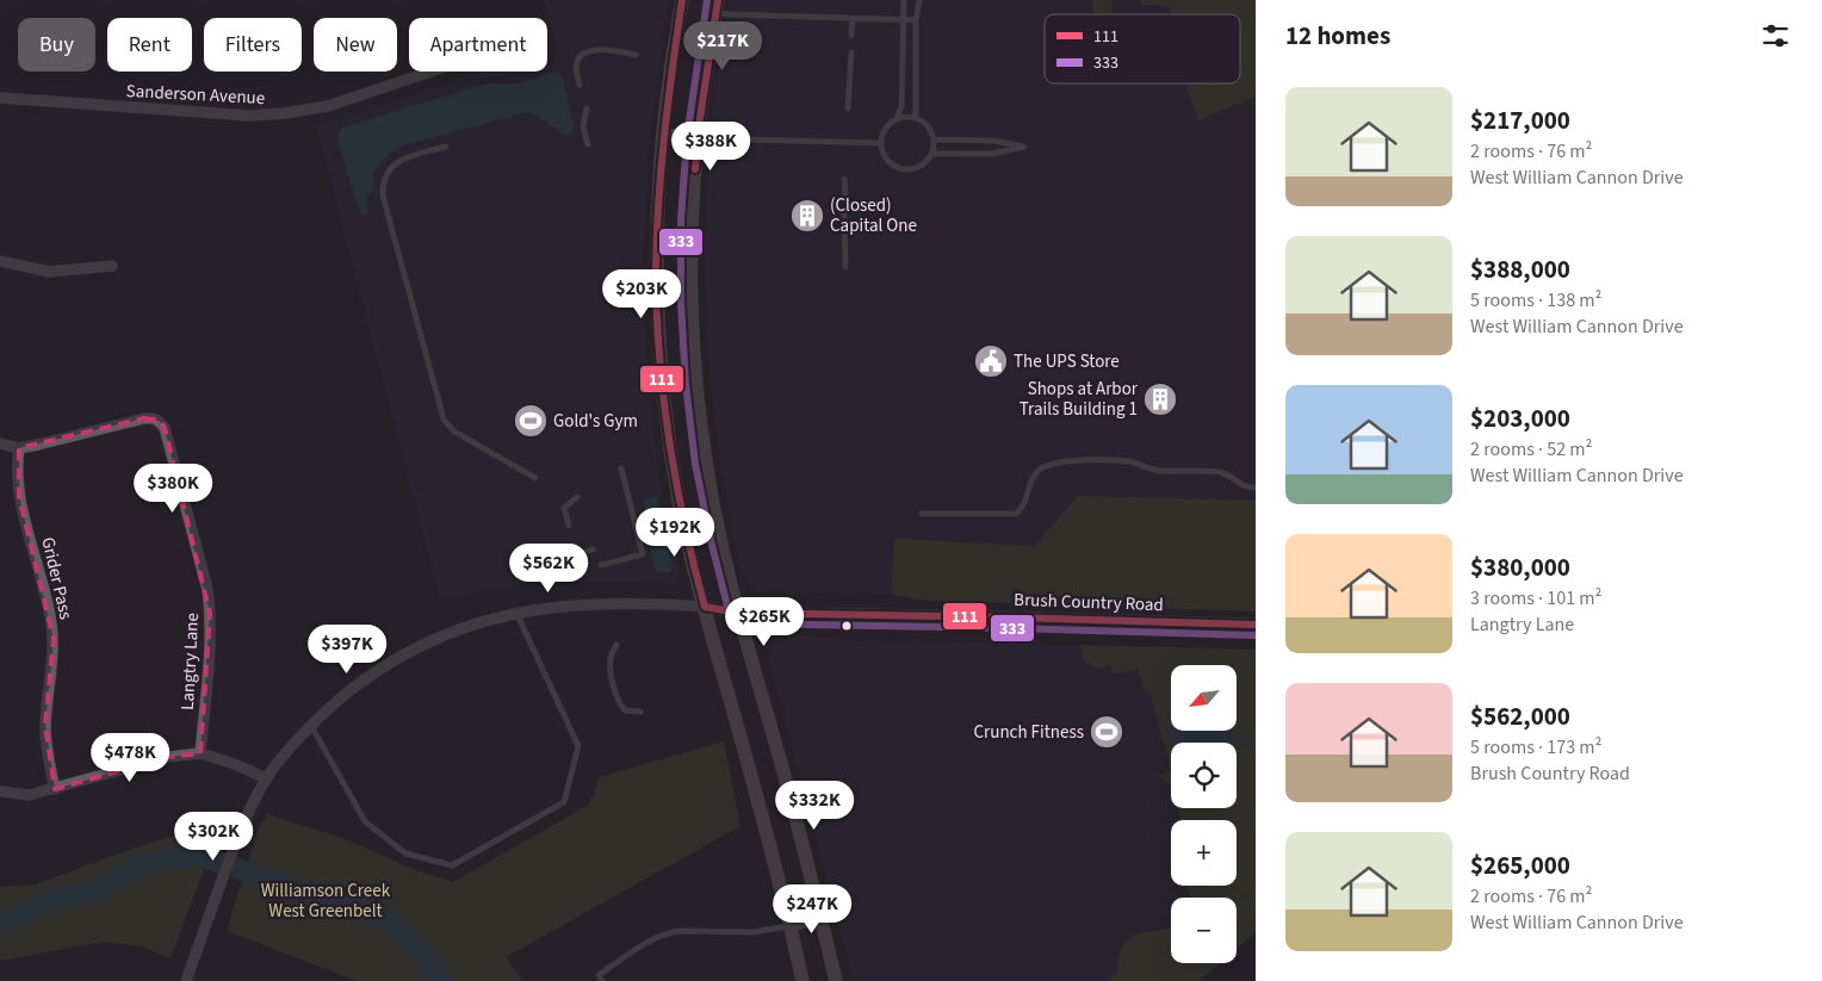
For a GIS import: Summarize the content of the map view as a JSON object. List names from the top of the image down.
{
  "streets": {
    "street": [
      "Sanderson Avenue",
      "Grider Pass",
      "Brush Country Road",
      "Langtry Lane"
    ]
  },
  "crossings": [
    ["Grider Pass", "Langtry Lane"]
  ],
  "parks": ["Williamson Creek West Greenbelt"],
  "places": {
    "building": ["(Closed) Capital One", "Shops at Arbor Trails Building 1"],
    "public building": ["The UPS Store"],
    "sports": ["Gold's Gym", "Crunch Fitness"]
  },
  "lines": ["transit line 111", "transit line 333"],
  "legend": ["111", "333"],
  "north": "bottom left",
  "page": {
    "heading": "12 homes",
    "chip": [
      "Buy",
      "Rent",
      "Filters",
      "New",
      "Apartment"
    ],
    "price": [
      "$217K",
      "$388K",
      "$203K",
      "$380K",
      "$192K",
      "$562K",
      "$265K",
      "$397K",
      "$478K",
      "$332K",
      "$302K",
      "$247K"
    ],
    "list": [
      {
        "name": "$217,000",
        "note": "2 rooms · 76 m² · West William Cannon Drive"
      },
      {
        "name": "$388,000",
        "note": "5 rooms · 138 m² · West William Cannon Drive"
      },
      {
        "name": "$203,000",
        "note": "2 rooms · 52 m² · West William Cannon Drive"
      },
      {
        "name": "$380,000",
        "note": "3 rooms · 101 m² · Langtry Lane"
      },
      {
        "name": "$562,000",
        "note": "5 rooms · 173 m² · Brush Country Road"
      },
      {
        "name": "$265,000",
        "note": "2 rooms · 76 m² · West William Cannon Drive"
      }
    ],
    "map_buttons": ["+", "−"]
  }
}
